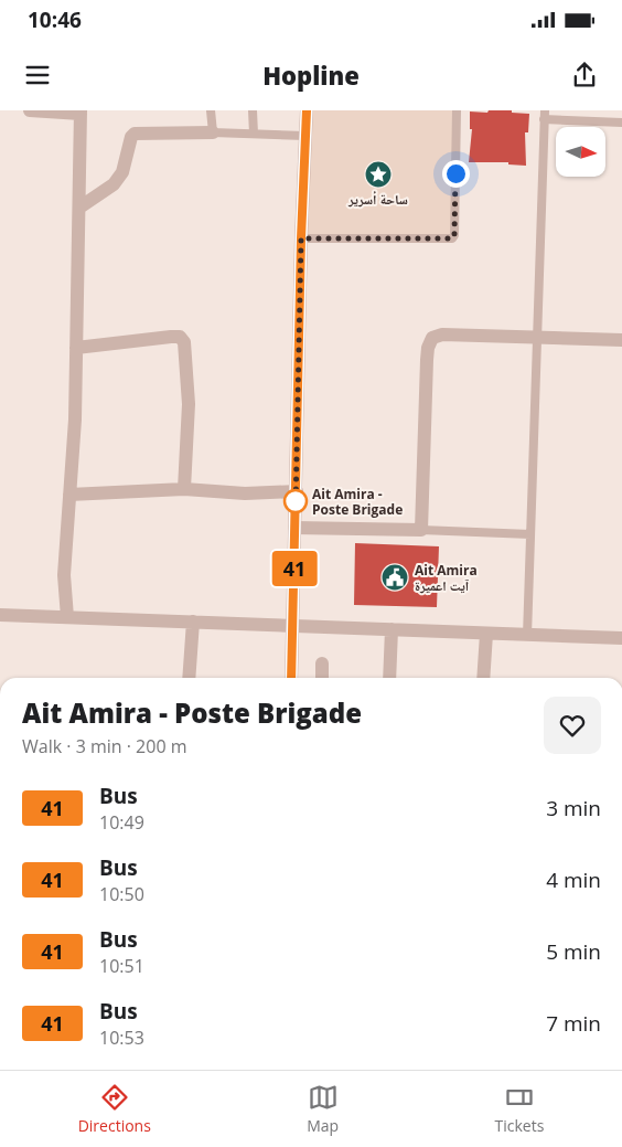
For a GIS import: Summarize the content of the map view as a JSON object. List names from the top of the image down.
{
  "places": {
    "place": ["ساحة أسرير"],
    "other": ["Ait Amira - Poste Brigade"],
    "public building": ["Ait Amira آيت اعميرة"]
  },
  "lines": ["bus line 41"],
  "north": "right",
  "page": {
    "status": "10:46",
    "header": "Hopline",
    "on_map": "41",
    "heading": ["Ait Amira - Poste Brigade", "Walk · 3 min · 200 m"],
    "list": [
      {
        "mark": "41",
        "name": "Bus",
        "note": "10:49",
        "value": "3 min"
      },
      {
        "mark": "41",
        "name": "Bus",
        "note": "10:50",
        "value": "4 min"
      },
      {
        "mark": "41",
        "name": "Bus",
        "note": "10:51",
        "value": "5 min"
      },
      {
        "mark": "41",
        "name": "Bus",
        "note": "10:53",
        "value": "7 min"
      }
    ],
    "tabs": ["Directions", "Map", "Tickets"]
  }
}
